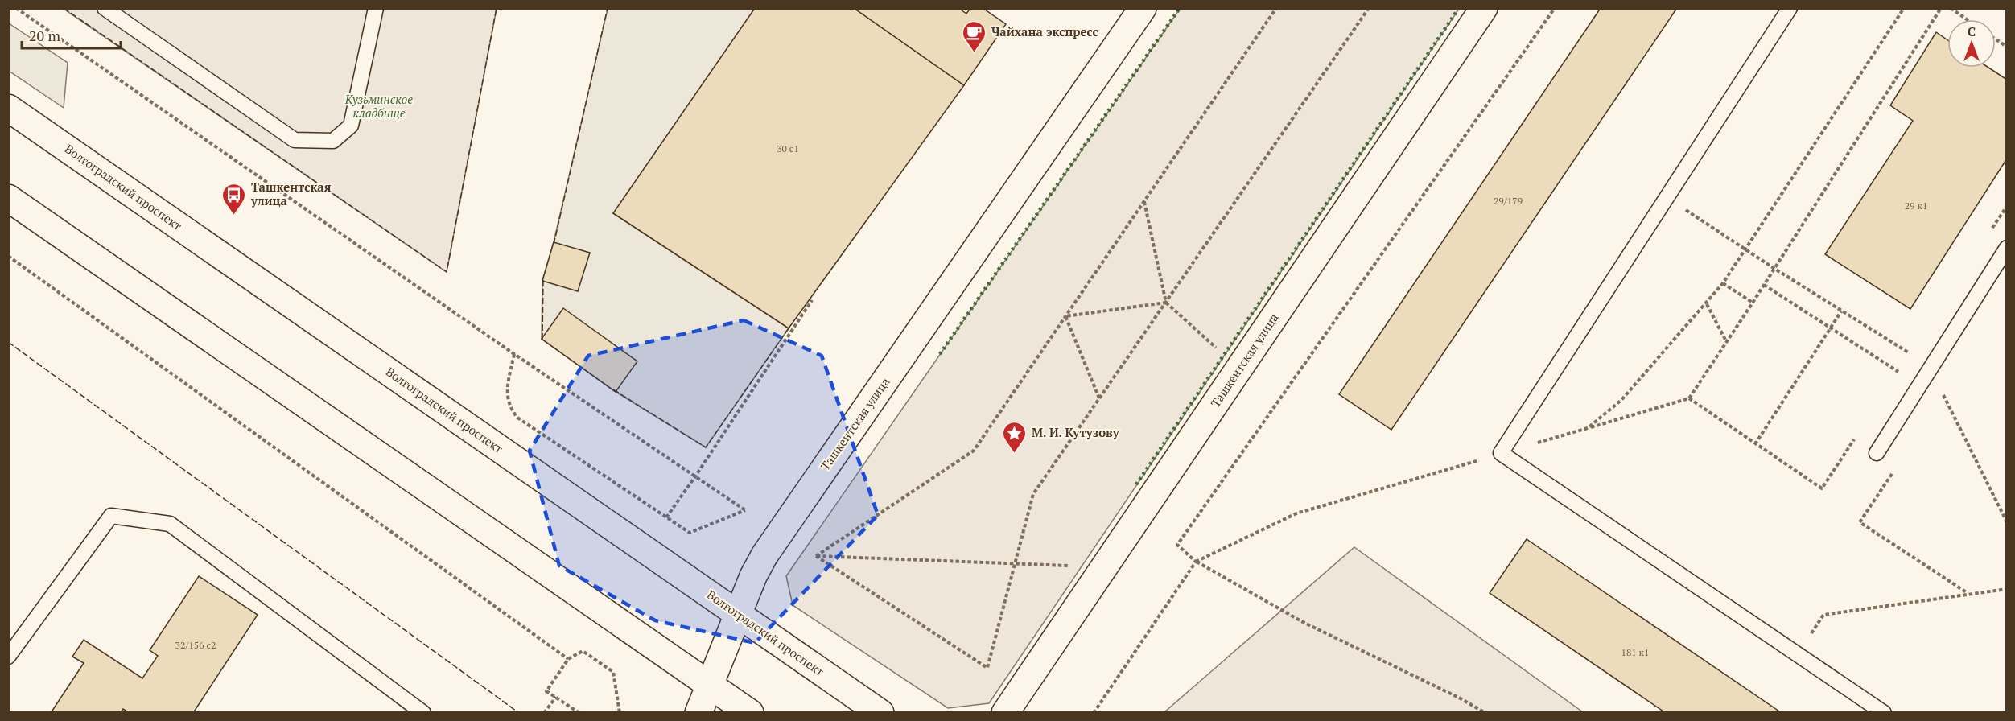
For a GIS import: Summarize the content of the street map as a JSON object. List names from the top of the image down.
{
  "streets": {
    "main road": ["Волгоградский проспект", "Ташкентская улица"]
  },
  "crossings": [
    ["Волгоградский проспект", "Ташкентская улица"]
  ],
  "parks": ["Кузьминское кладбище"],
  "places": {
    "cafe": ["Чайхана экспресс"],
    "bus stop": ["Ташкентская улица"],
    "place": ["М. И. Кутузову"]
  },
  "house_numbers": [
    "30 с1",
    "29/179",
    "29 к1",
    "32/156 с2",
    "181 к1"
  ],
  "scale_bar": "20 m",
  "north": "top"
}
